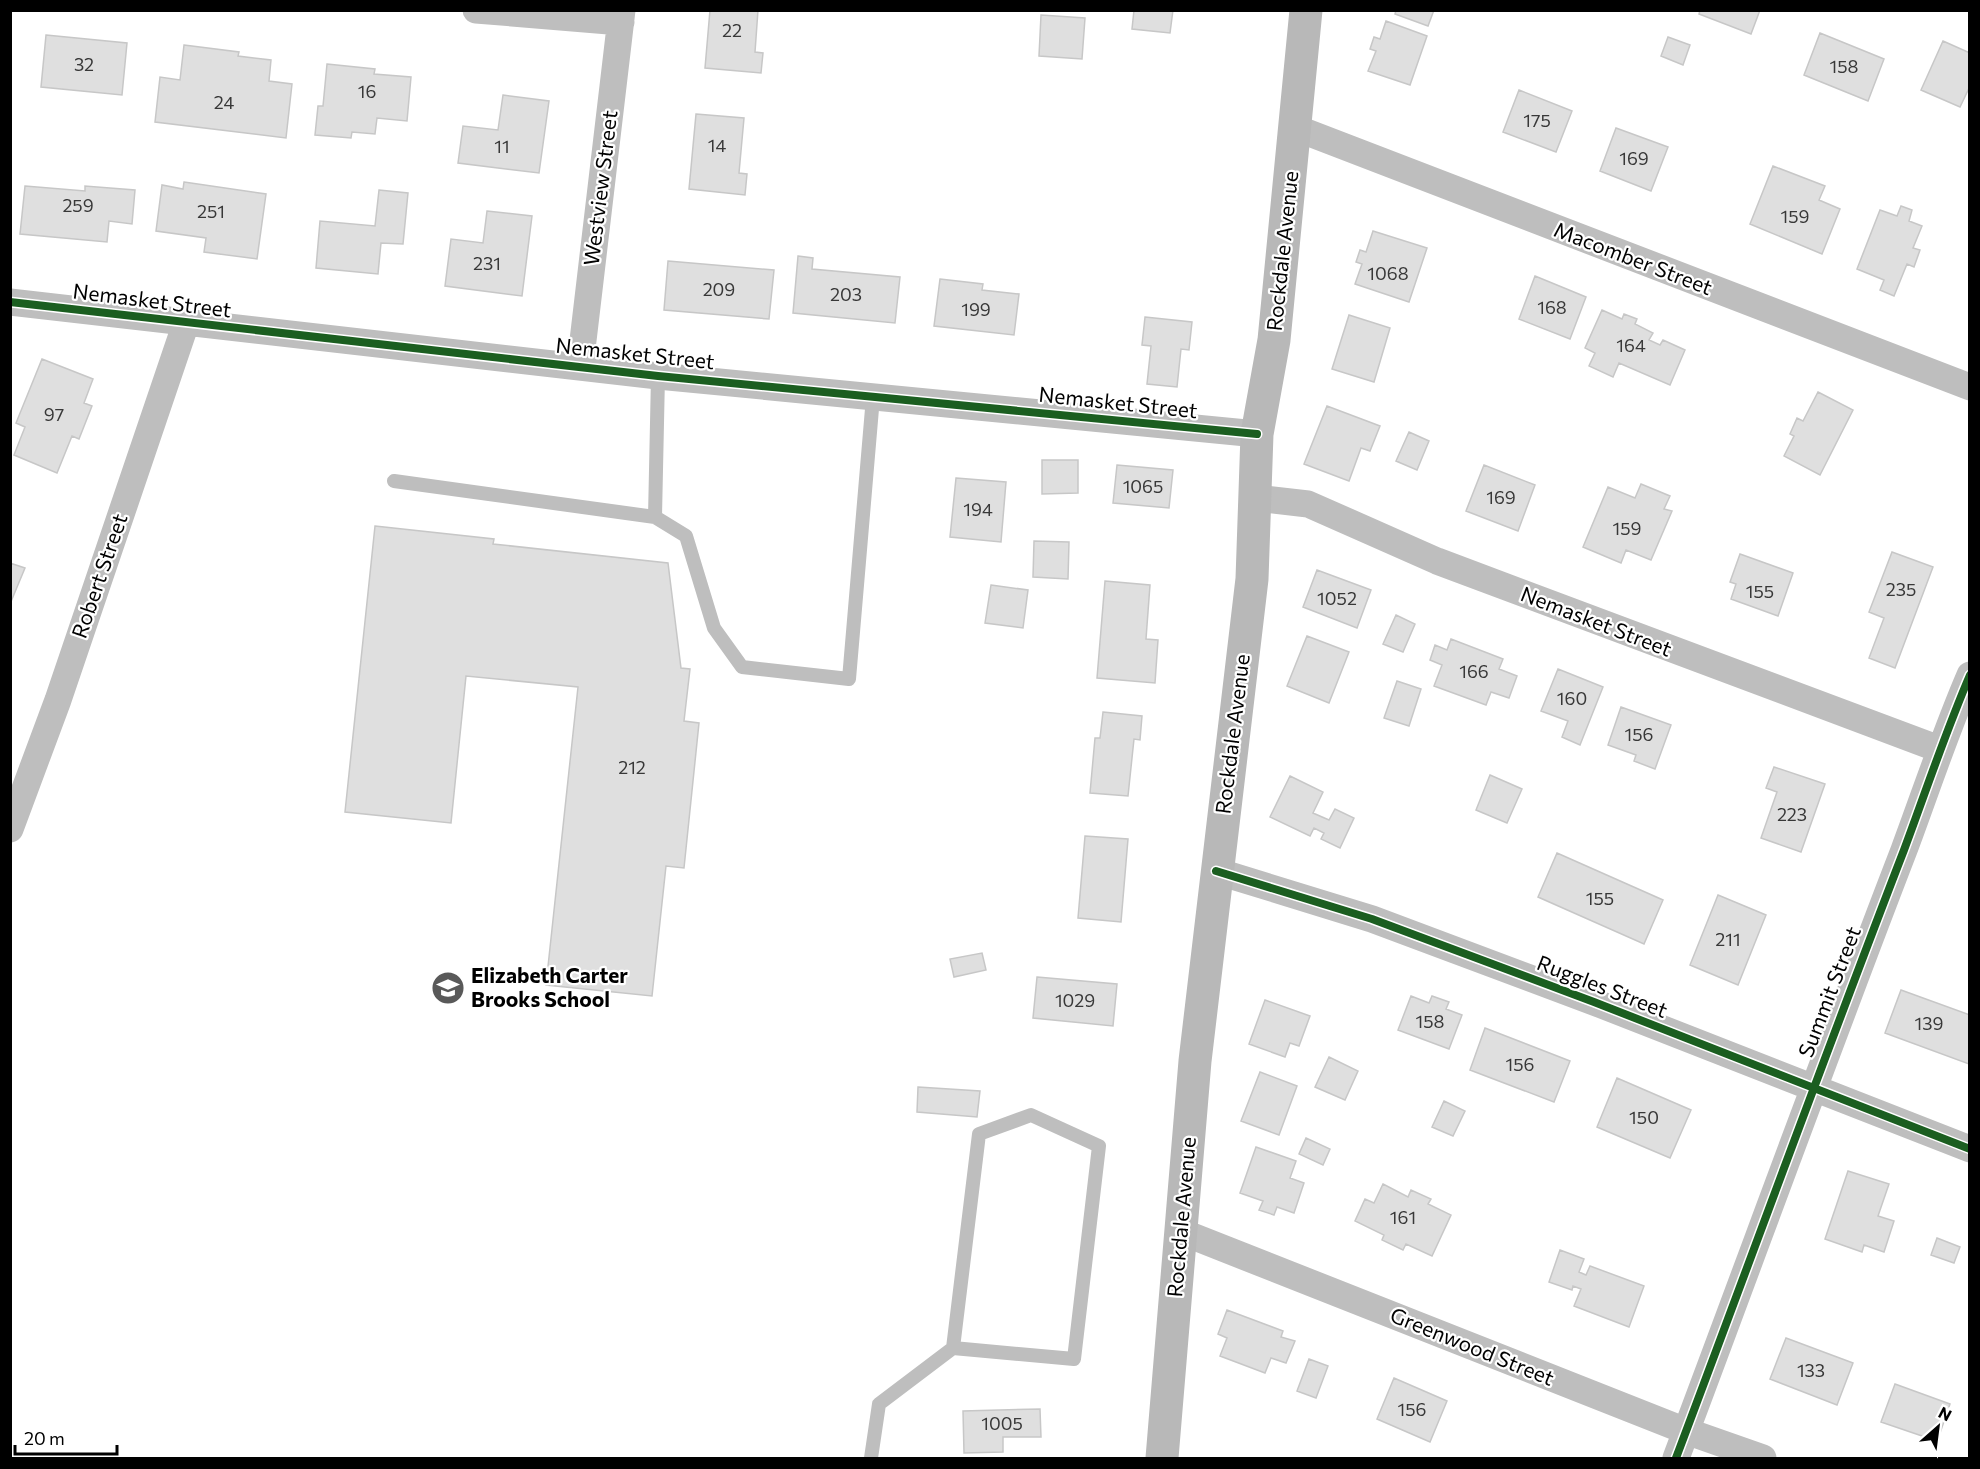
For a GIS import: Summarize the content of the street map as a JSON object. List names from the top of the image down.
{
  "streets": {
    "main road": ["Rockdale Avenue"],
    "street": [
      "Westview Street",
      "Macomber Street",
      "Nemasket Street",
      "Robert Street",
      "Ruggles Street",
      "Summit Street",
      "Greenwood Street"
    ]
  },
  "crossings": [
    ["Westview Street", "Nemasket Street"],
    ["Rockdale Avenue", "Macomber Street"],
    ["Rockdale Avenue", "Nemasket Street"],
    ["Rockdale Avenue", "Ruggles Street"],
    ["Rockdale Avenue", "Greenwood Street"],
    ["Nemasket Street", "Robert Street"],
    ["Nemasket Street", "Summit Street"],
    ["Ruggles Street", "Summit Street"],
    ["Summit Street", "Greenwood Street"]
  ],
  "places": {
    "school or university": ["Elizabeth Carter Brooks School"]
  },
  "house_numbers": [
    "22",
    "32",
    "158",
    "16",
    "24",
    "175",
    "14",
    "11",
    "169",
    "259",
    "251",
    "159",
    "231",
    "1068",
    "209",
    "203",
    "168",
    "199",
    "164",
    "97",
    "1065",
    "169",
    "194",
    "159",
    "235",
    "155",
    "1052",
    "166",
    "160",
    "156",
    "212",
    "223",
    "155",
    "211",
    "1029",
    "158",
    "139",
    "156",
    "150",
    "161",
    "133",
    "156",
    "1005"
  ],
  "scale_bar": "20 m",
  "north": "top right"
}
